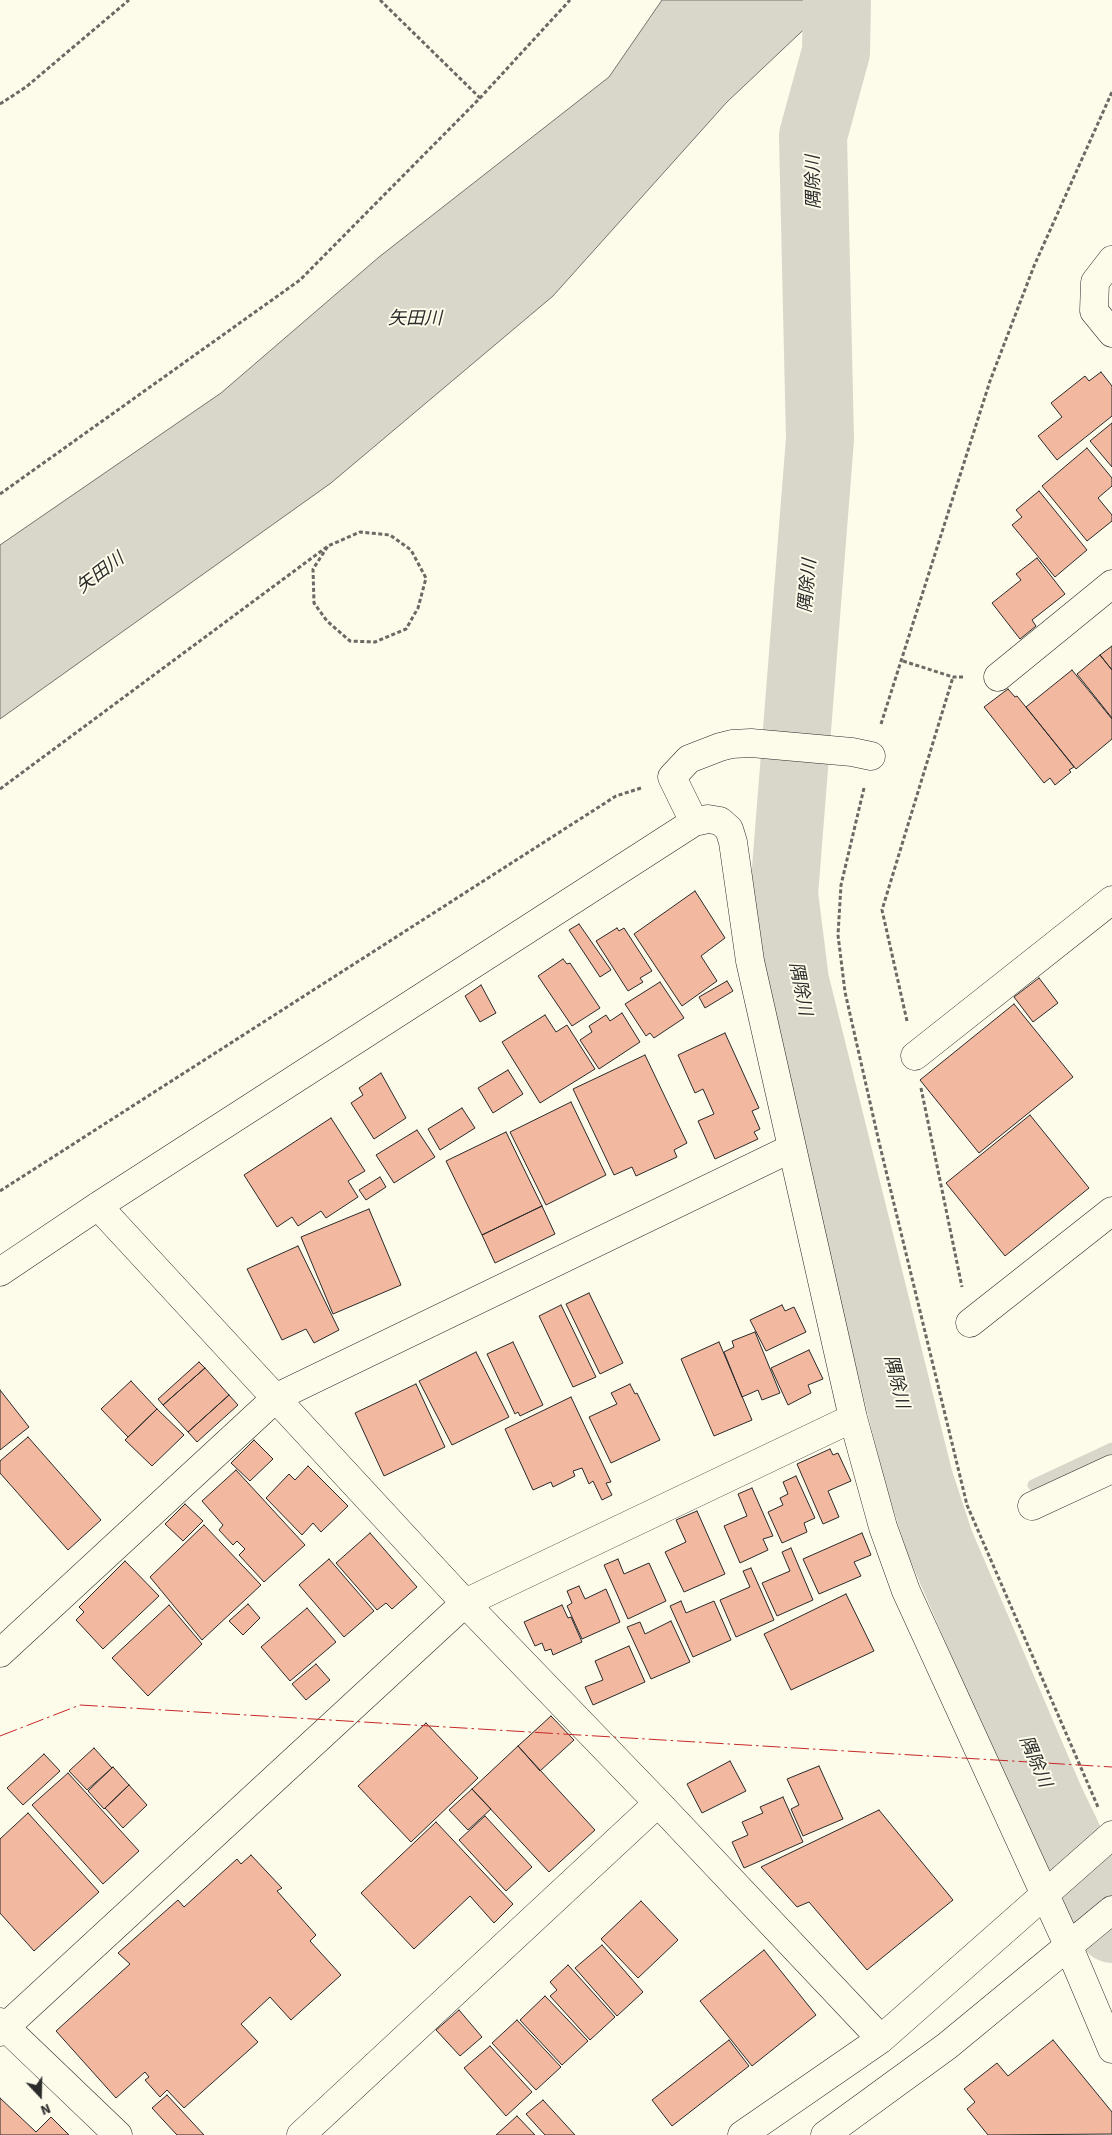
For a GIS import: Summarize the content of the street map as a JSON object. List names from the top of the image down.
{
  "water": ["隅除川", "矢田川"],
  "north": "bottom"
}
